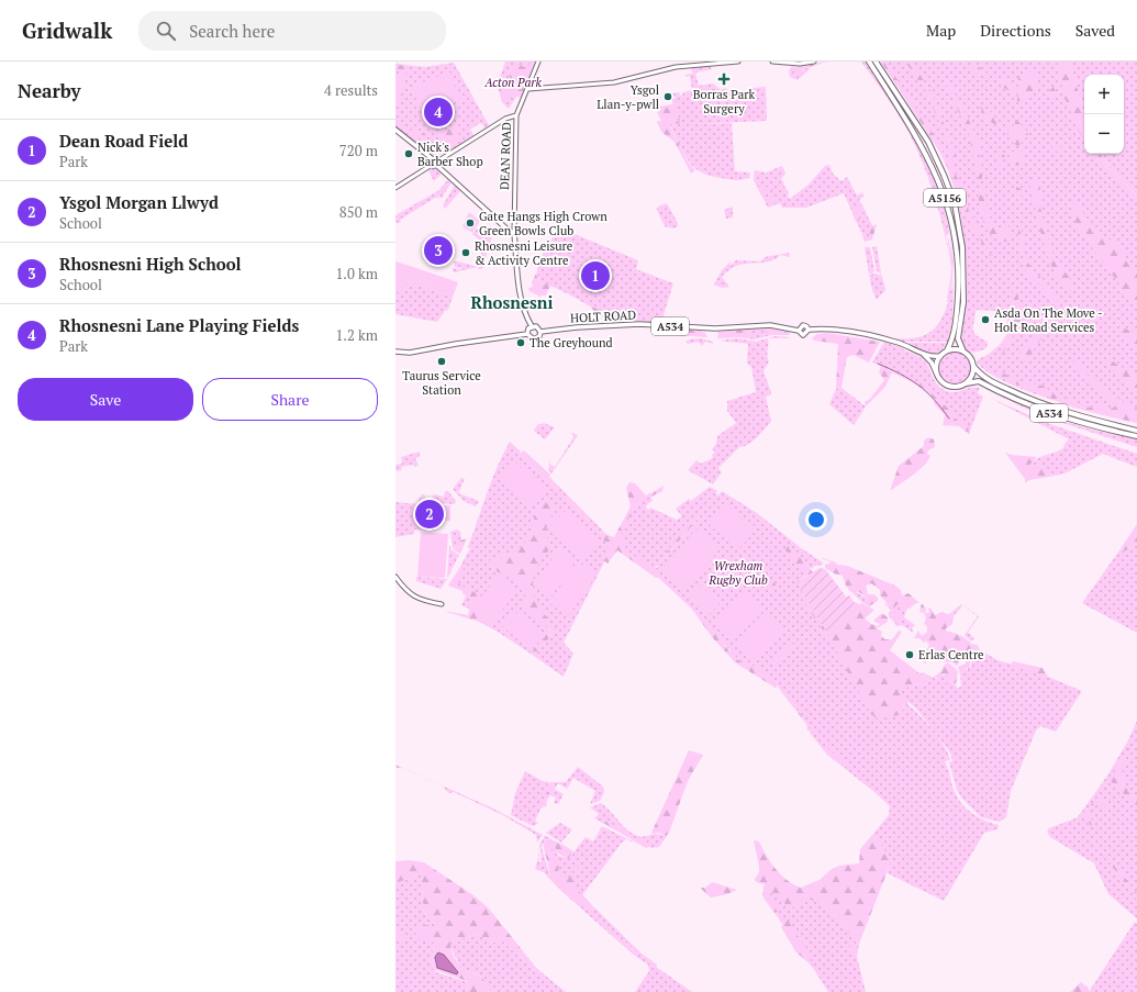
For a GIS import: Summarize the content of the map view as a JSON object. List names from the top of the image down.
{
  "streets": {
    "highway": ["A5156", "A534"],
    "main road": ["DEAN ROAD", "HOLT ROAD"]
  },
  "crossings": [
    ["DEAN ROAD", "HOLT ROAD"],
    ["A5156", "A534"]
  ],
  "districts": ["Rhosnesni"],
  "parks": ["Acton Park", "Wrexham Rugby Club"],
  "places": {
    "health": ["Borras Park Surgery"],
    "other": [
      "Ysgol Llan-y-pwll",
      "Nick's Barber Shop",
      "Gate Hangs High Crown Green Bowls Club",
      "Rhosnesni Leisure & Activity Centre",
      "Asda On The Move - Holt Road Services",
      "The Greyhound",
      "Taurus Service Station",
      "Erlas Centre"
    ]
  },
  "page": {
    "header": "Gridwalk",
    "search": "Search here",
    "nav": ["Map", "Directions", "Saved"],
    "heading": ["Nearby", "4 results"],
    "map_buttons": ["+", "−"],
    "pins": [
      "4",
      "3",
      "1",
      "2"
    ],
    "list": [
      {
        "mark": "1",
        "name": "Dean Road Field",
        "note": "Park",
        "value": "720 m"
      },
      {
        "mark": "2",
        "name": "Ysgol Morgan Llwyd",
        "note": "School",
        "value": "850 m"
      },
      {
        "mark": "3",
        "name": "Rhosnesni High School",
        "note": "School",
        "value": "1.0 km"
      },
      {
        "mark": "4",
        "name": "Rhosnesni Lane Playing Fields",
        "note": "Park",
        "value": "1.2 km"
      }
    ],
    "buttons": ["Save", "Share"]
  }
}
